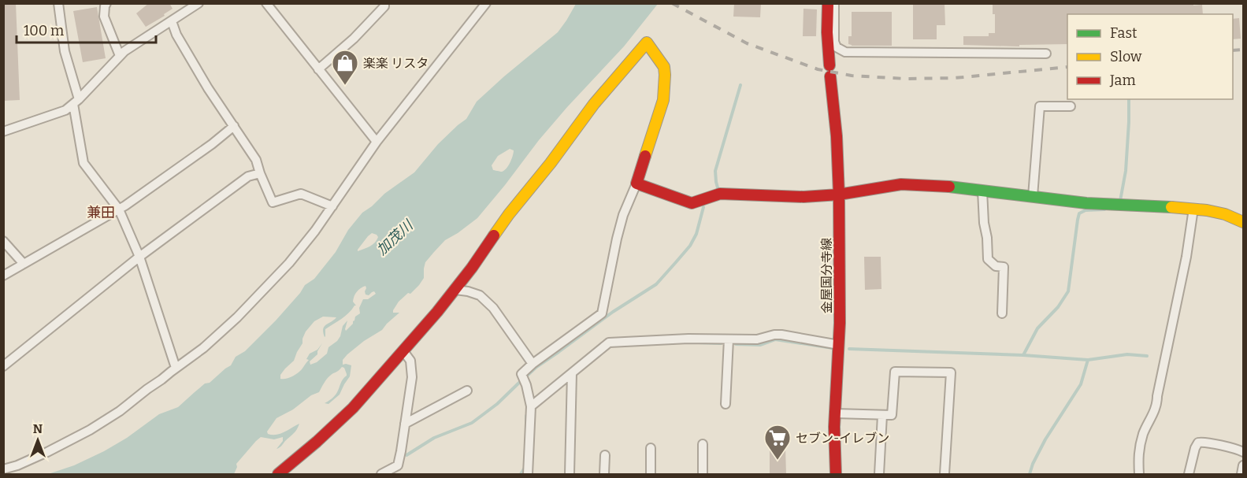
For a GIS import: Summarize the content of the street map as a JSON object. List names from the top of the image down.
{
  "streets": {
    "street": ["金屋国分寺線"]
  },
  "districts": ["兼田"],
  "water": ["加茂川"],
  "places": {
    "shop": ["楽楽 リスタ"],
    "supermarket": ["セブン-イレブン"]
  },
  "legend": ["Fast", "Slow", "Jam"],
  "scale_bar": "100 m",
  "north": "top"
}
